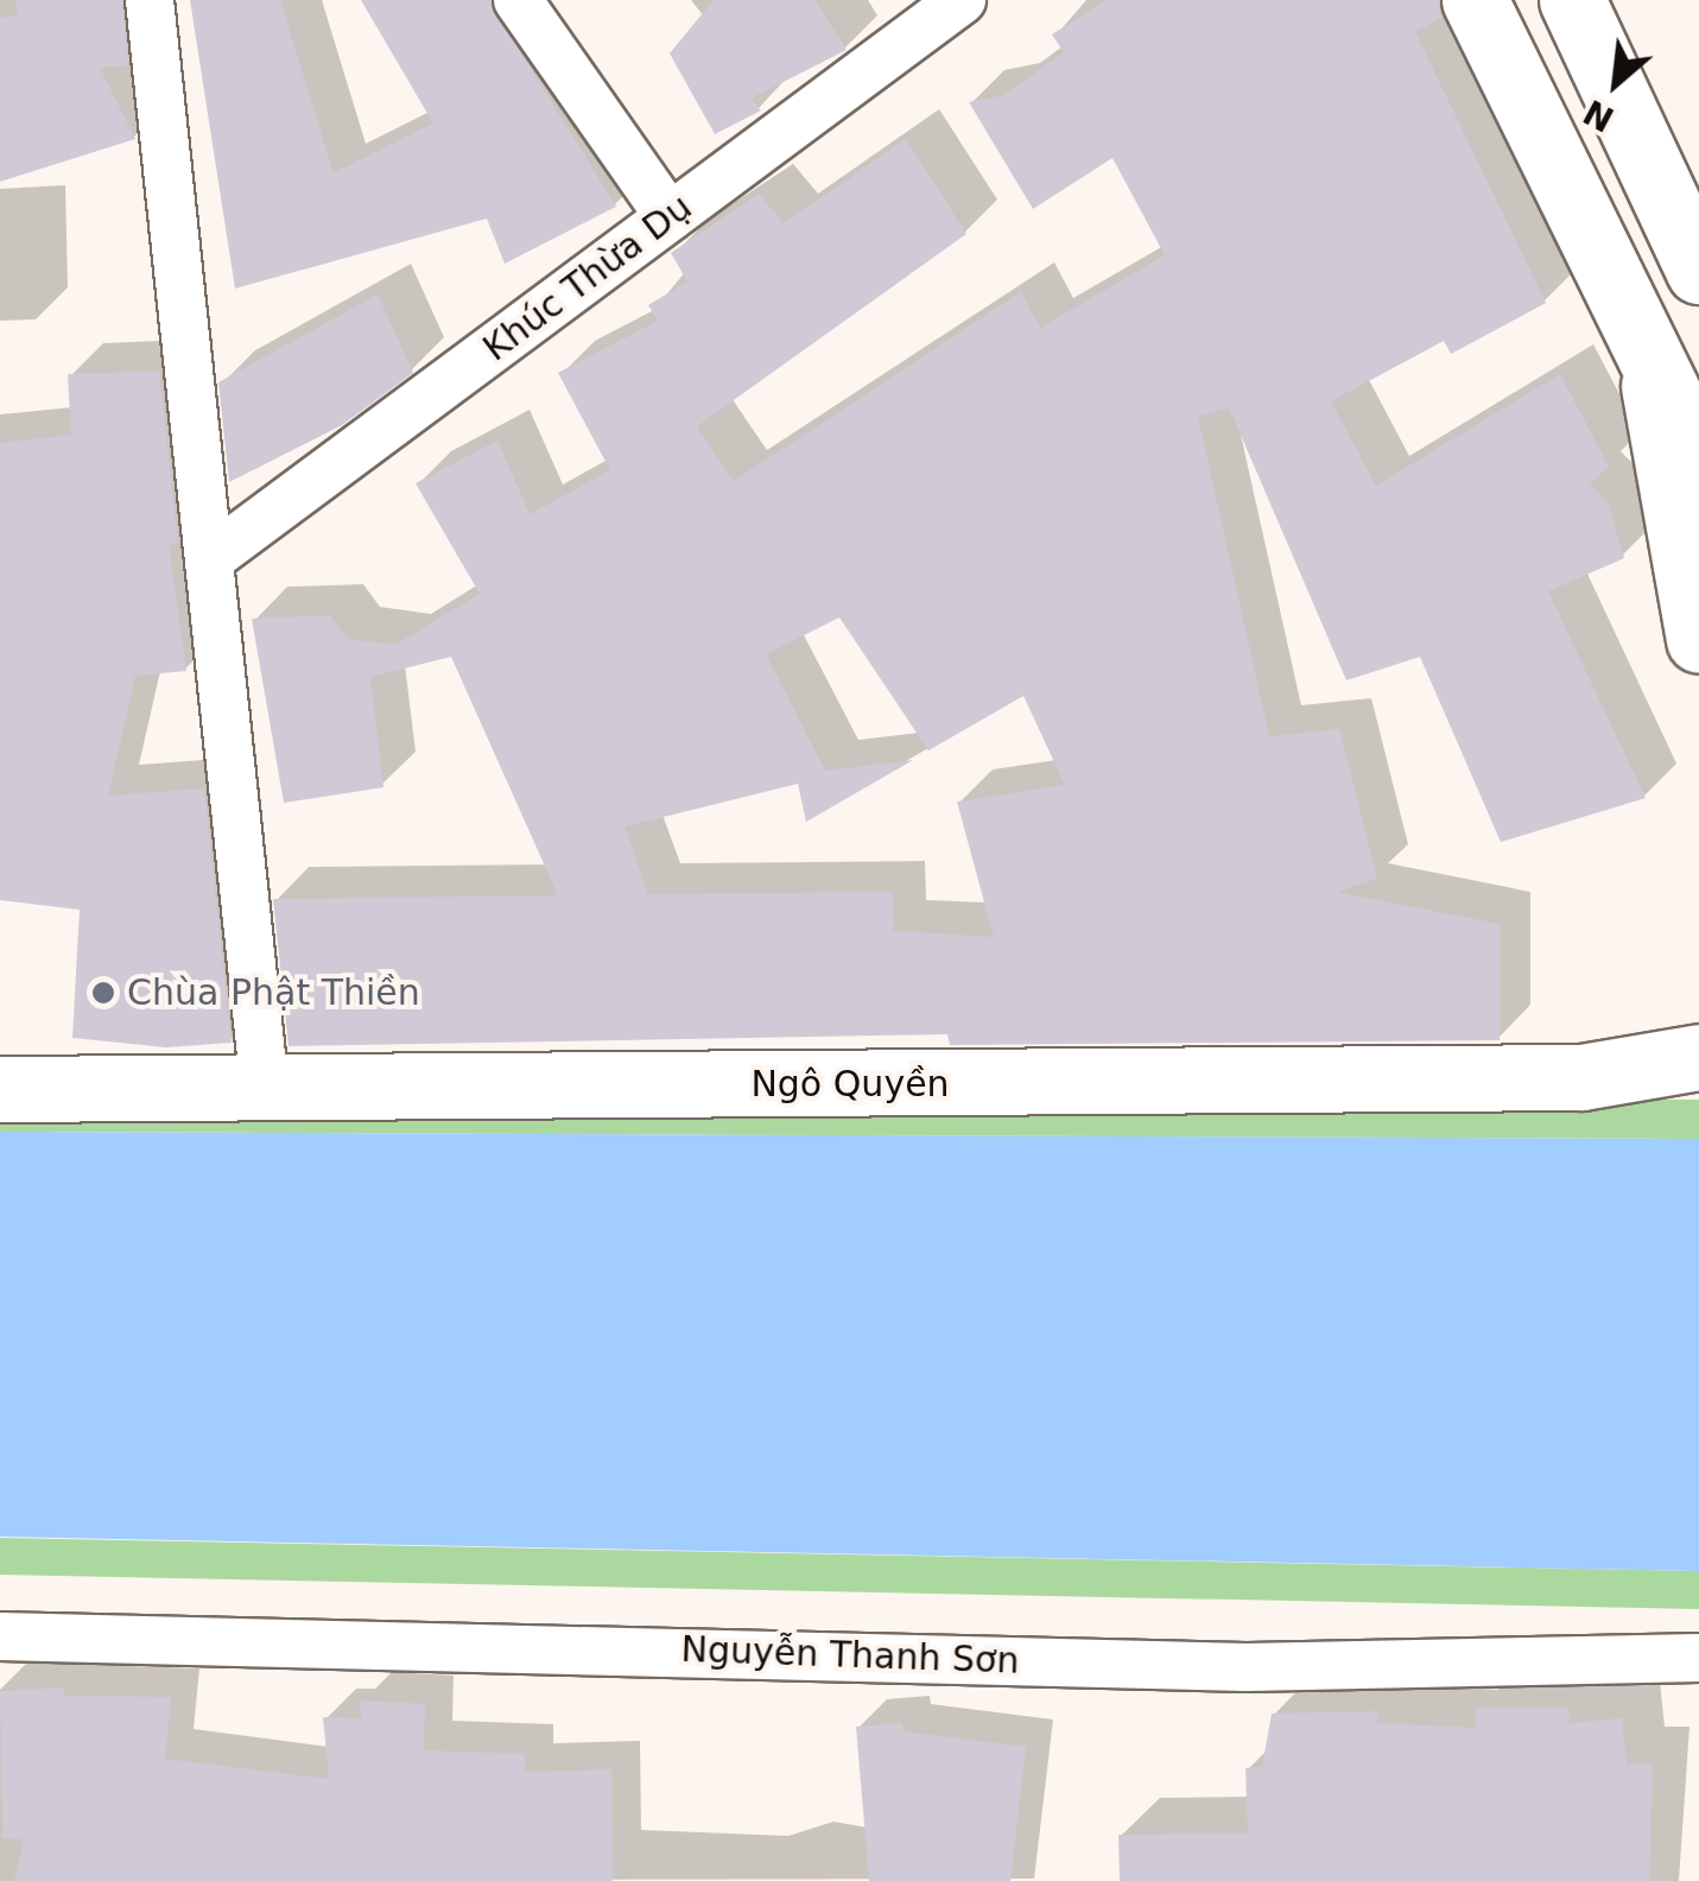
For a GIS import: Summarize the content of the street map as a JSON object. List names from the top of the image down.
{
  "streets": {
    "main road": ["Ngô Quyền"],
    "street": ["Khúc Thừa Dụ", "Nguyễn Thanh Sơn"]
  },
  "places": ["Chùa Phật Thiền"],
  "north": "bottom left"
}
